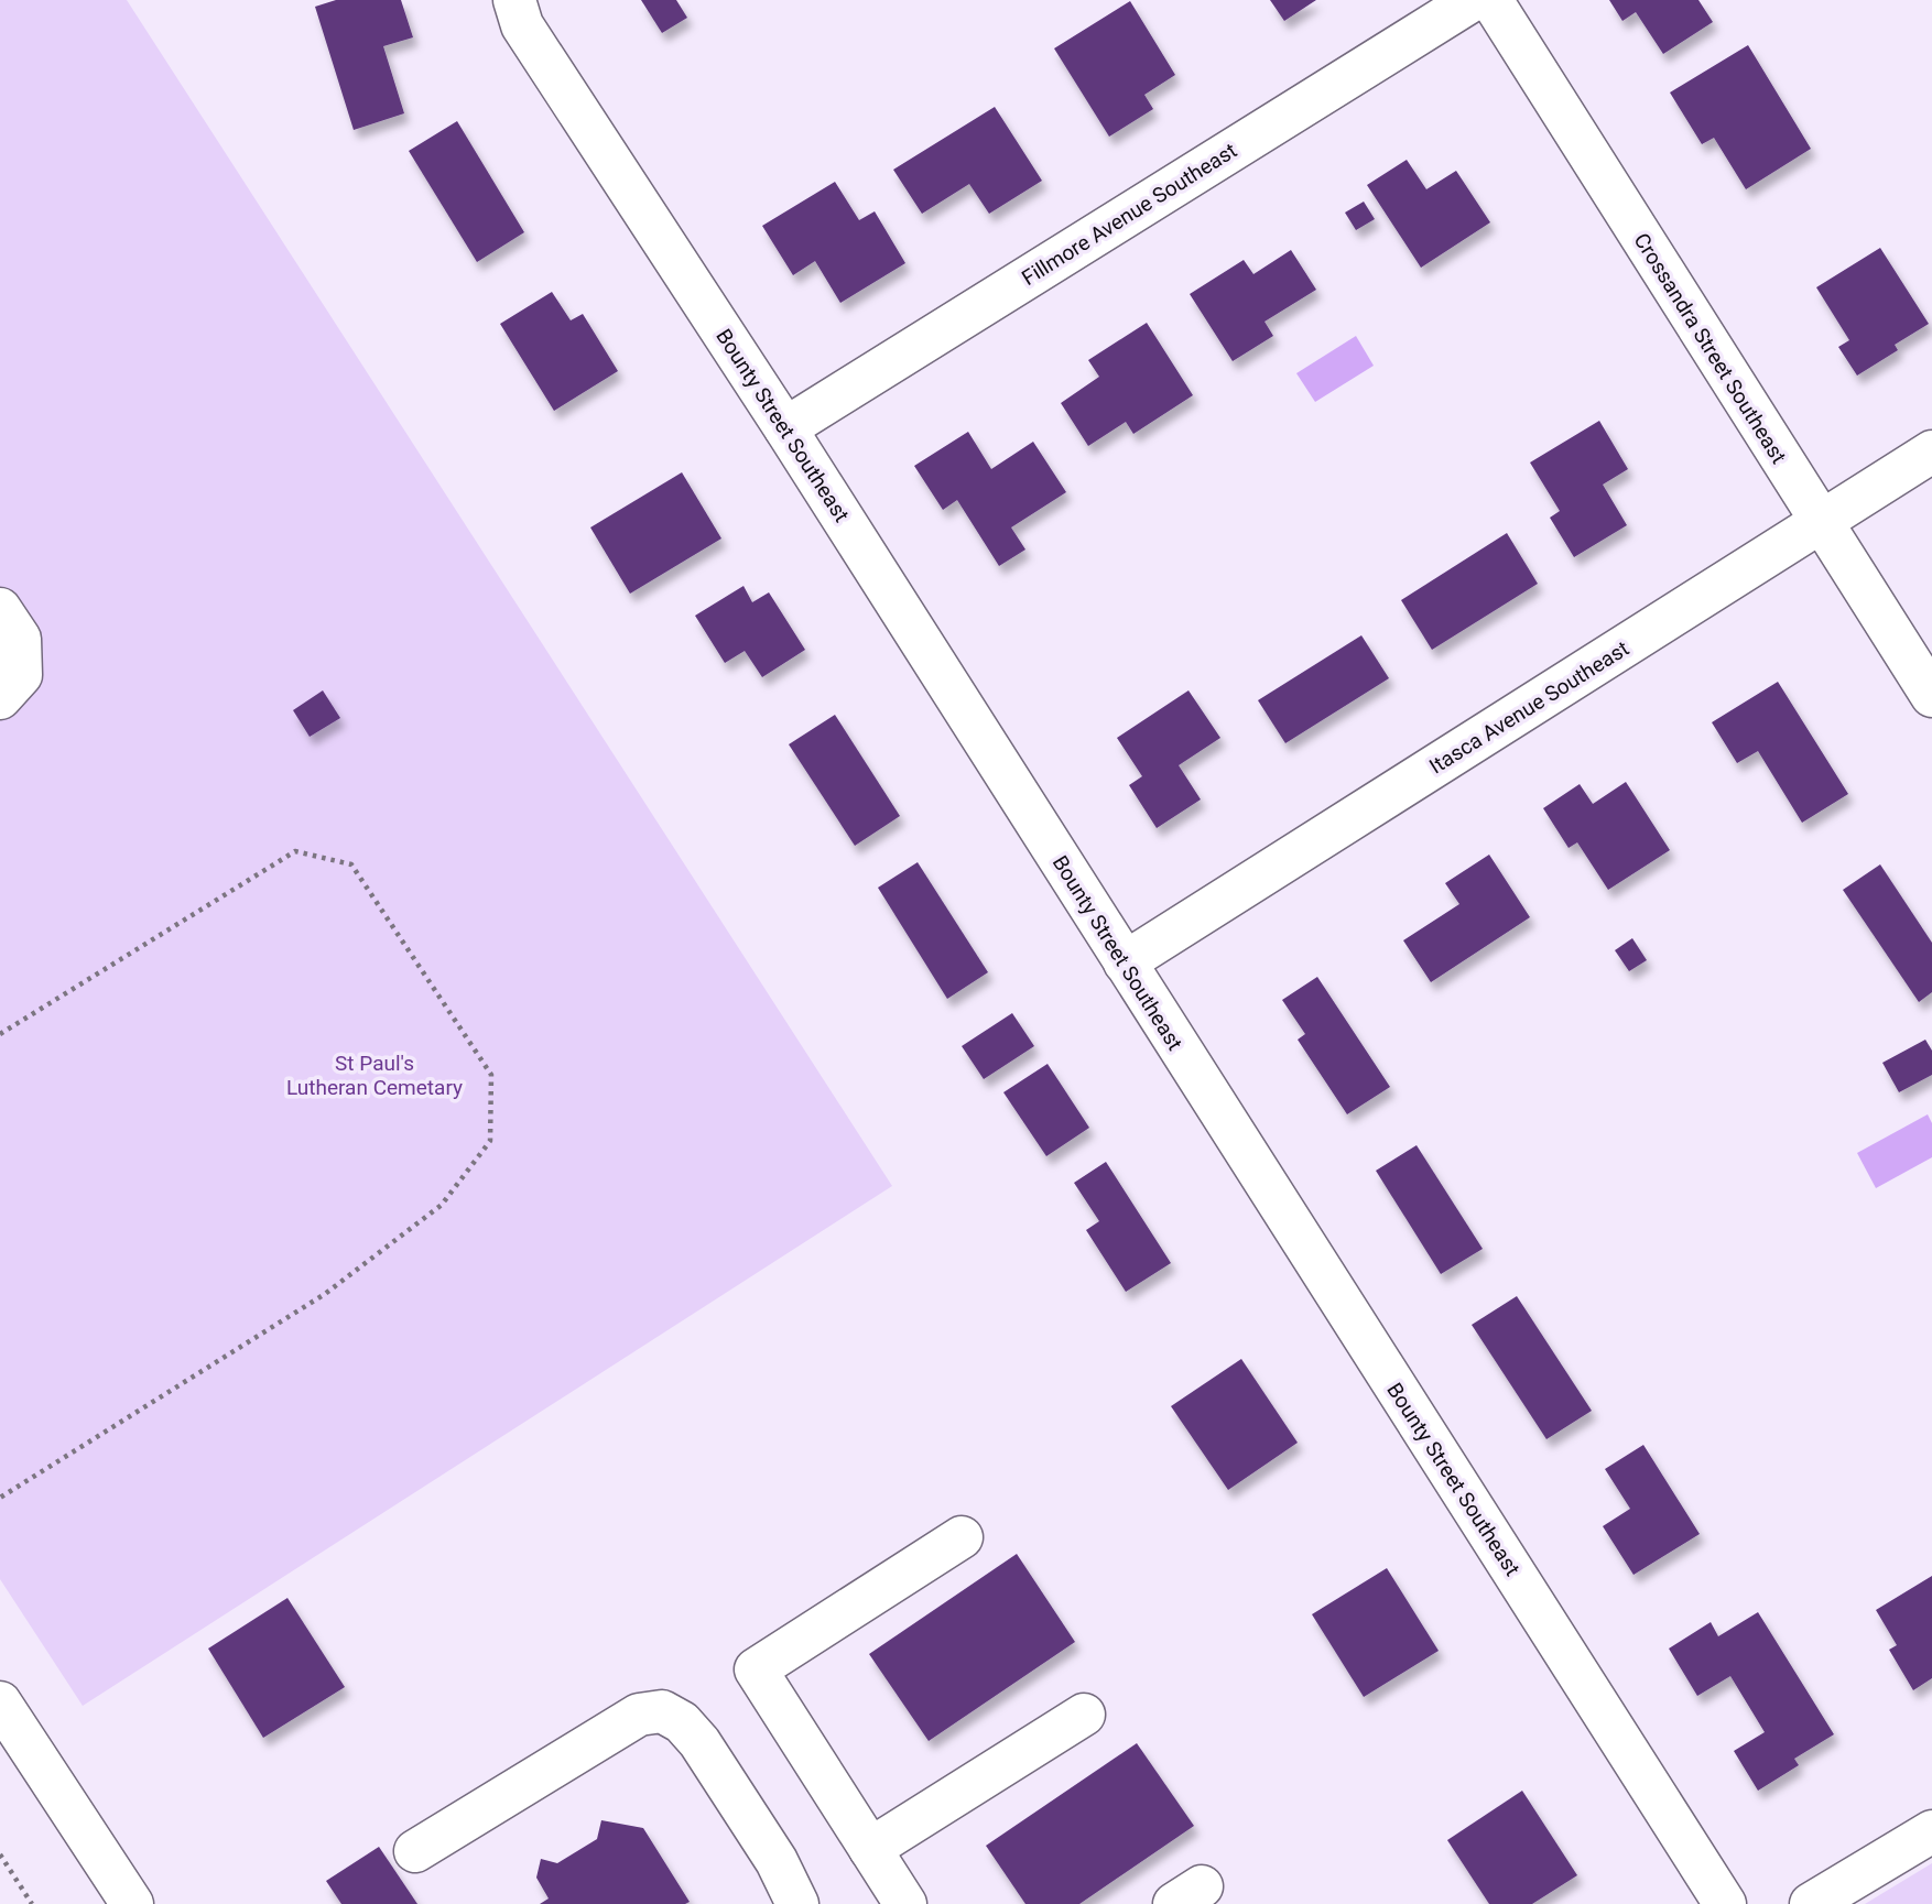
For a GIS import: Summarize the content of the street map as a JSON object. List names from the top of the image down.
{
  "streets": {
    "street": [
      "Fillmore Avenue Southeast",
      "Crossandra Street Southeast",
      "Bounty Street Southeast",
      "Itasca Avenue Southeast"
    ]
  },
  "crossings": [
    ["Fillmore Avenue Southeast", "Bounty Street Southeast"],
    ["Crossandra Street Southeast", "Itasca Avenue Southeast"],
    ["Bounty Street Southeast", "Itasca Avenue Southeast"]
  ],
  "parks": ["St Paul's Lutheran Cemetary"]
}
